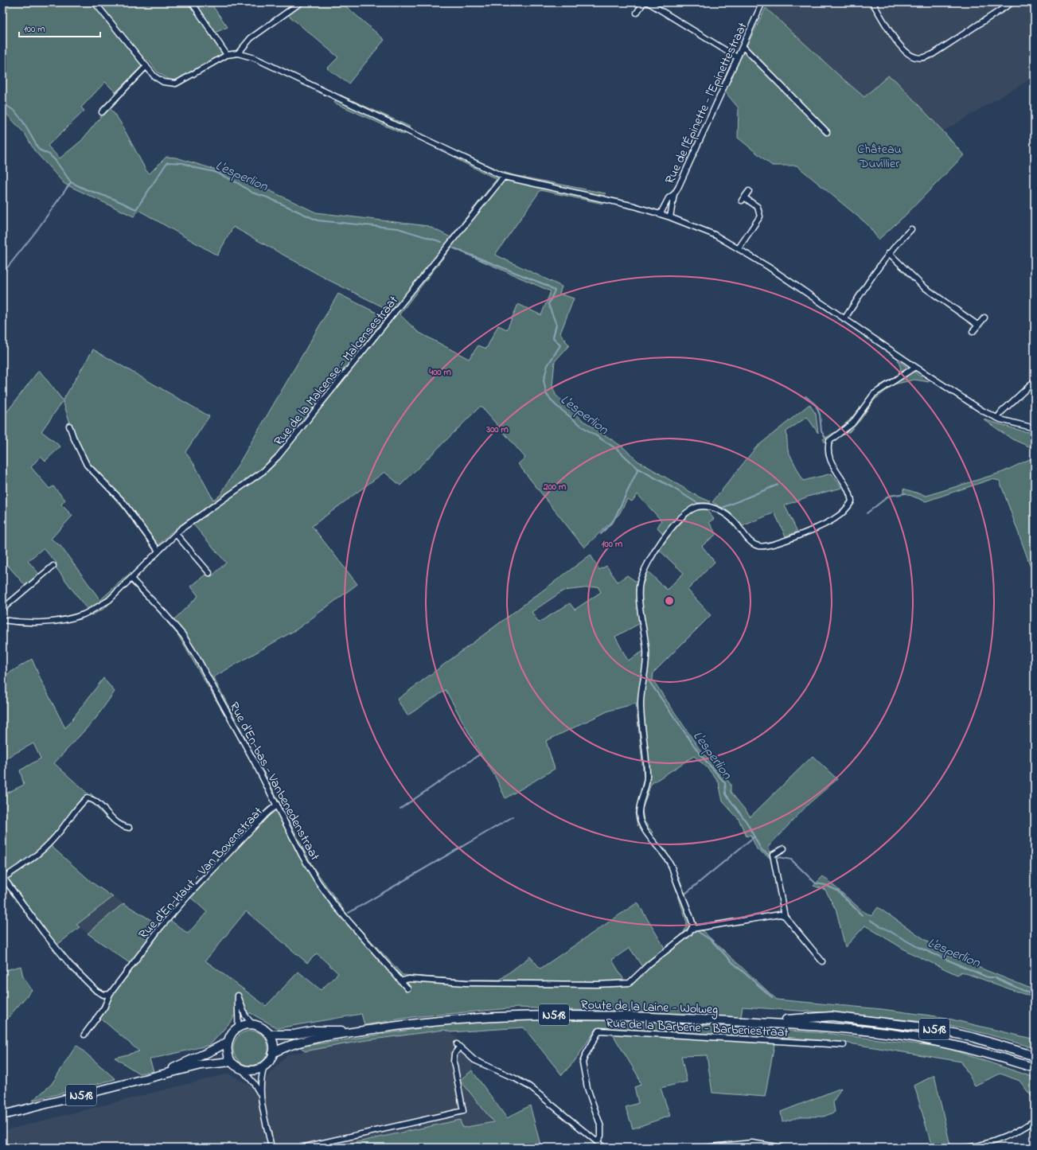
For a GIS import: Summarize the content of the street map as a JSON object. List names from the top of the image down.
{
  "streets": {
    "highway": ["Route de la Laine - Wolweg", "N518"],
    "street": [
      "Rue de l'Épinette - l'Epinettestraat",
      "Rue de la Malcense - Malcensestraat",
      "Rue d'En-bas - Vanbenedenstraat",
      "Rue d'En-Haut - Van Bovenstraat",
      "Rue de la Barberie - Barberiestraat"
    ]
  },
  "crossings": [
    ["Rue de la Malcense - Malcensestraat", "Rue d'En-bas - Vanbenedenstraat"],
    ["Rue d'En-bas - Vanbenedenstraat", "Rue d'En-Haut - Van Bovenstraat"],
    ["Route de la Laine - Wolweg", "N518"]
  ],
  "water": ["L'esperlion"],
  "parks": ["Château Duvillier"],
  "scale_bar": "100 m",
  "rings": [
    "400 m",
    "300 m",
    "200 m",
    "100 m"
  ]
}
